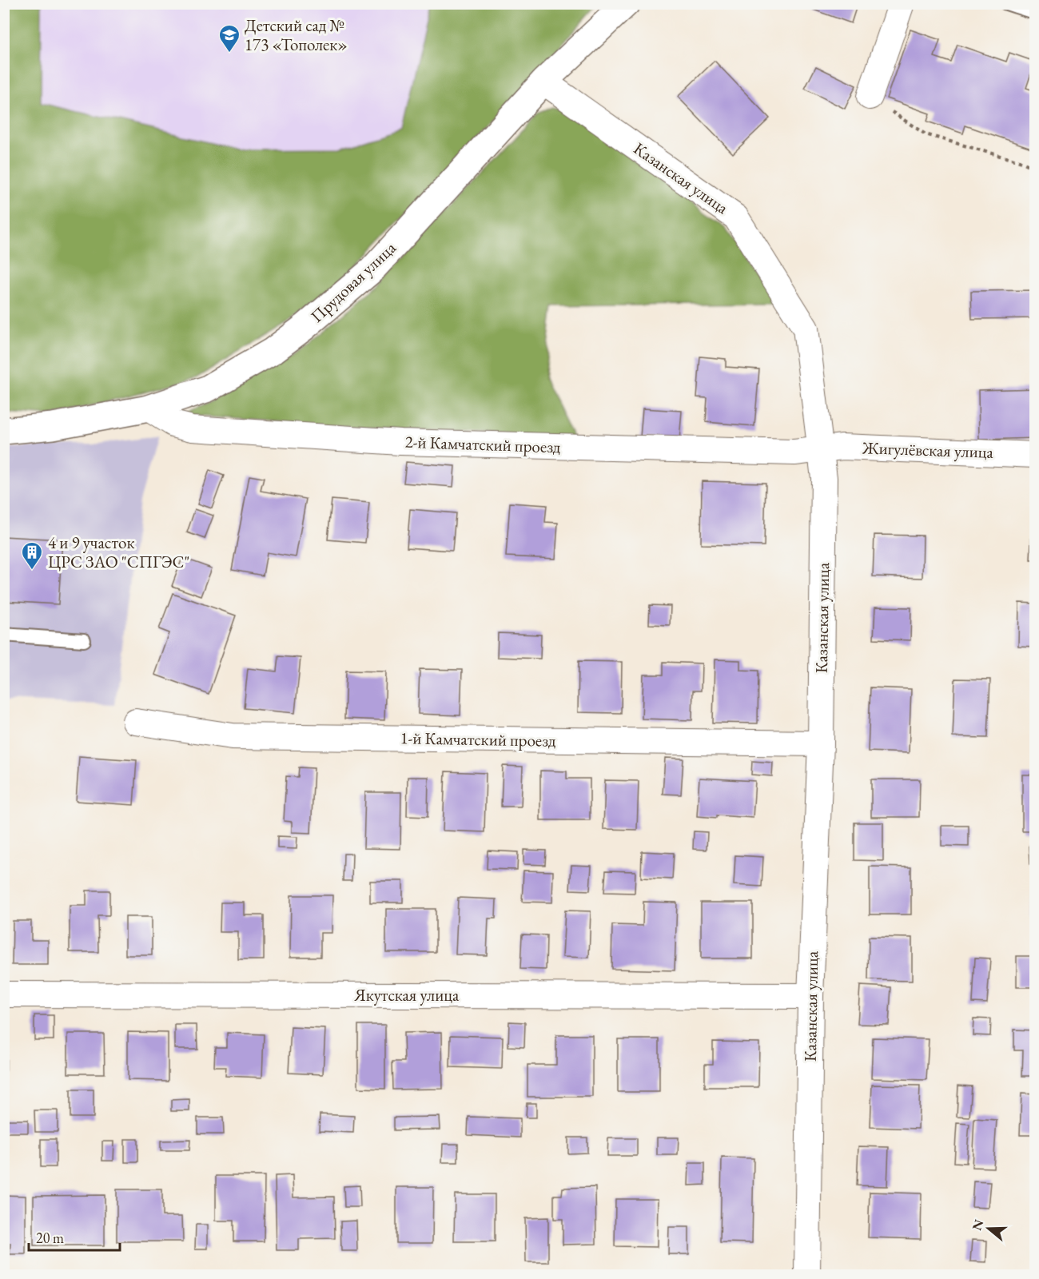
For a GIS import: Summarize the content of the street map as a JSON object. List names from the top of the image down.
{
  "streets": {
    "main road": ["Прудовая улица"],
    "street": [
      "Казанская улица",
      "2-й Камчатский проезд",
      "Жигулёвская улица",
      "1-й Камчатский проезд",
      "Якутская улица"
    ]
  },
  "crossings": [
    ["Казанская улица", "Прудовая улица"],
    ["Казанская улица", "2-й Камчатский проезд"],
    ["Казанская улица", "Жигулёвская улица"],
    ["Казанская улица", "1-й Камчатский проезд"],
    ["Казанская улица", "Якутская улица"],
    ["Прудовая улица", "2-й Камчатский проезд"],
    ["2-й Камчатский проезд", "Жигулёвская улица"]
  ],
  "places": {
    "school or university": ["Детский сад № 173 «Тополек»"],
    "building": ["4 и 9 участок ЦРС ЗАО \"СПГЭС\""]
  },
  "scale_bar": "20 m",
  "north": "left"
}
